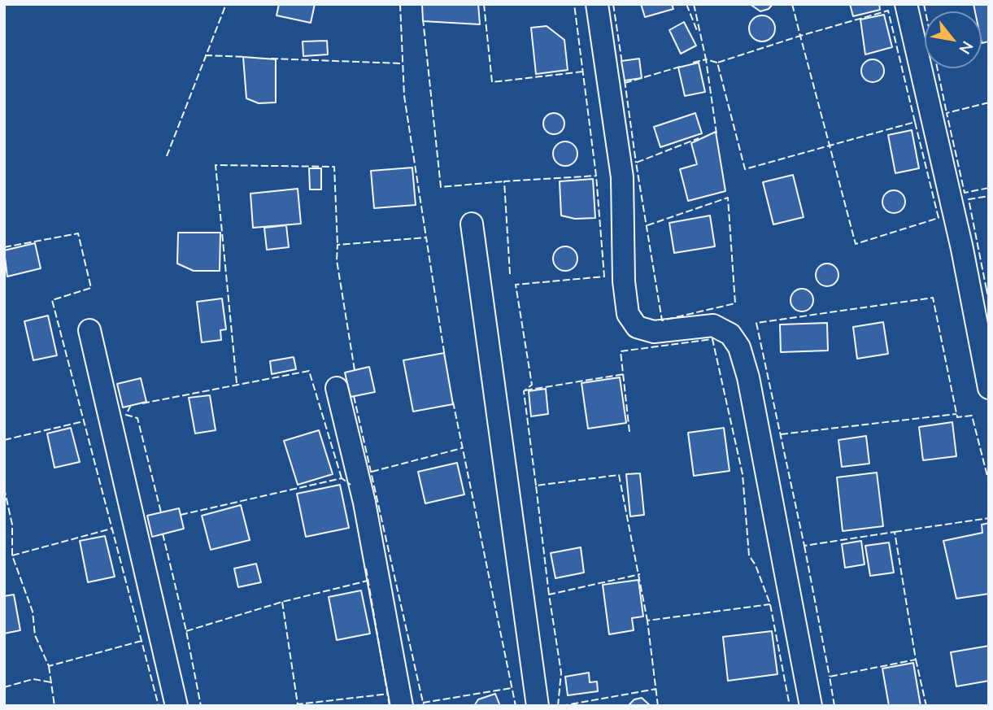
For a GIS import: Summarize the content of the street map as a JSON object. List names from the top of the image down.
{
  "north": "bottom right"
}
